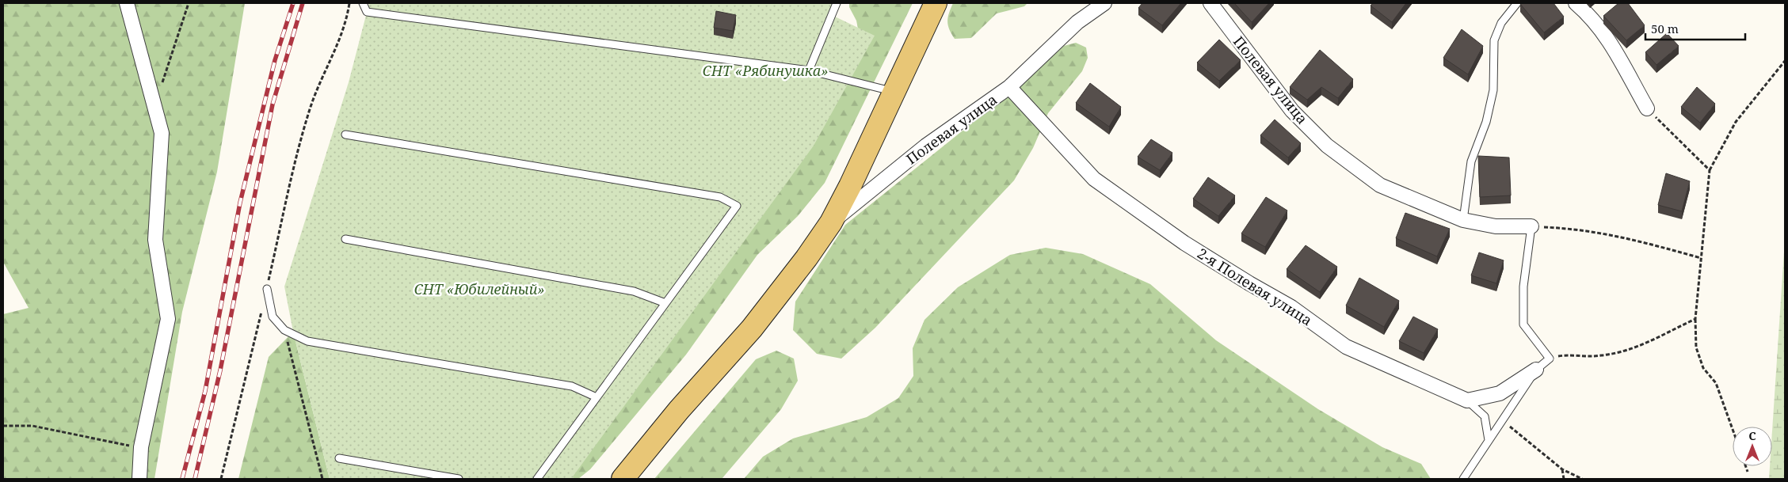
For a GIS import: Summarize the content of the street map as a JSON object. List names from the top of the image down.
{
  "streets": {
    "street": ["Полевая улица", "2-я Полевая улица"]
  },
  "crossings": [
    ["Полевая улица", "2-я Полевая улица"]
  ],
  "parks": ["СНТ «Рябинушка»", "СНТ «Юбилейный»"],
  "scale_bar": "50 m",
  "north": "top"
}
